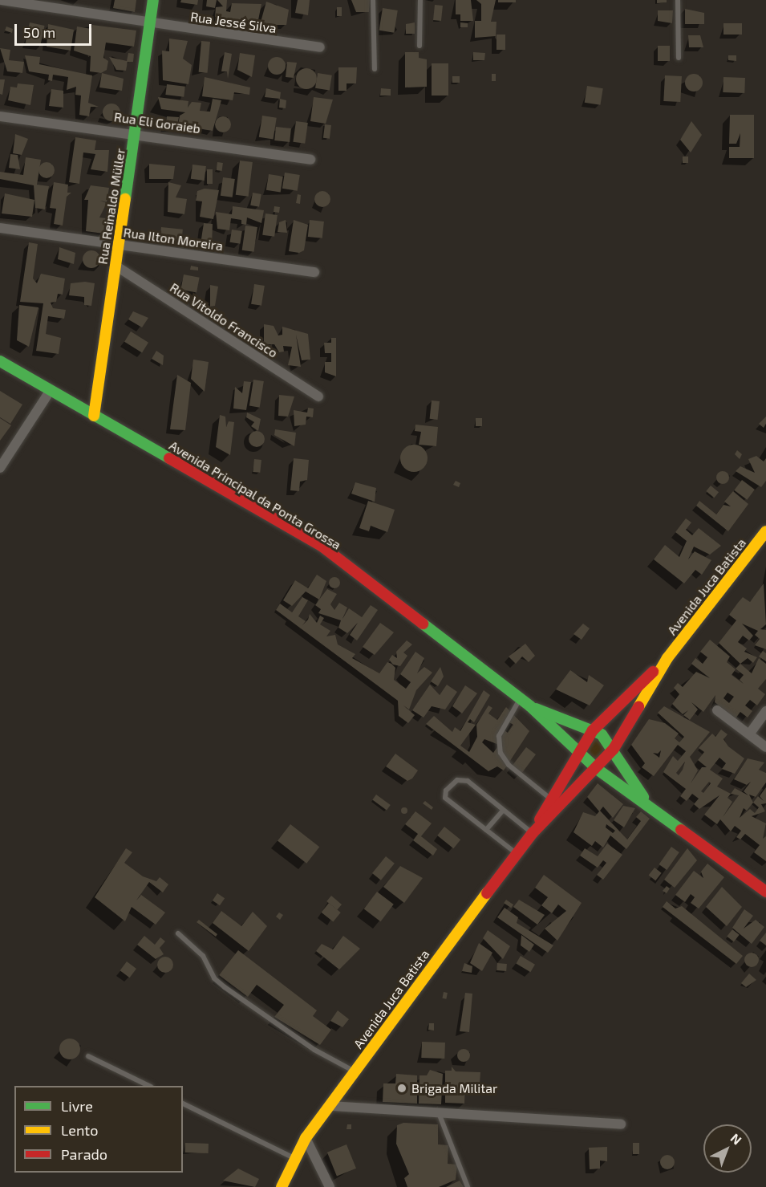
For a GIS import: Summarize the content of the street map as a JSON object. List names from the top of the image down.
{
  "streets": {
    "main road": ["Rua Reinaldo Müller", "Avenida Principal da Ponta Grossa", "Avenida Juca Batista"],
    "street": [
      "Rua Jessé Silva",
      "Rua Eli Goraieb",
      "Rua Ilton Moreira",
      "Rua Vitoldo Francisco"
    ]
  },
  "crossings": [
    ["Rua Jessé Silva", "Rua Reinaldo Müller"],
    ["Rua Eli Goraieb", "Rua Reinaldo Müller"],
    ["Rua Reinaldo Müller", "Rua Ilton Moreira"],
    ["Rua Reinaldo Müller", "Rua Vitoldo Francisco"],
    ["Rua Reinaldo Müller", "Avenida Principal da Ponta Grossa"],
    ["Avenida Principal da Ponta Grossa", "Avenida Juca Batista"]
  ],
  "places": ["Brigada Militar"],
  "legend": ["Livre", "Lento", "Parado"],
  "scale_bar": "50 m",
  "north": "top right"
}
